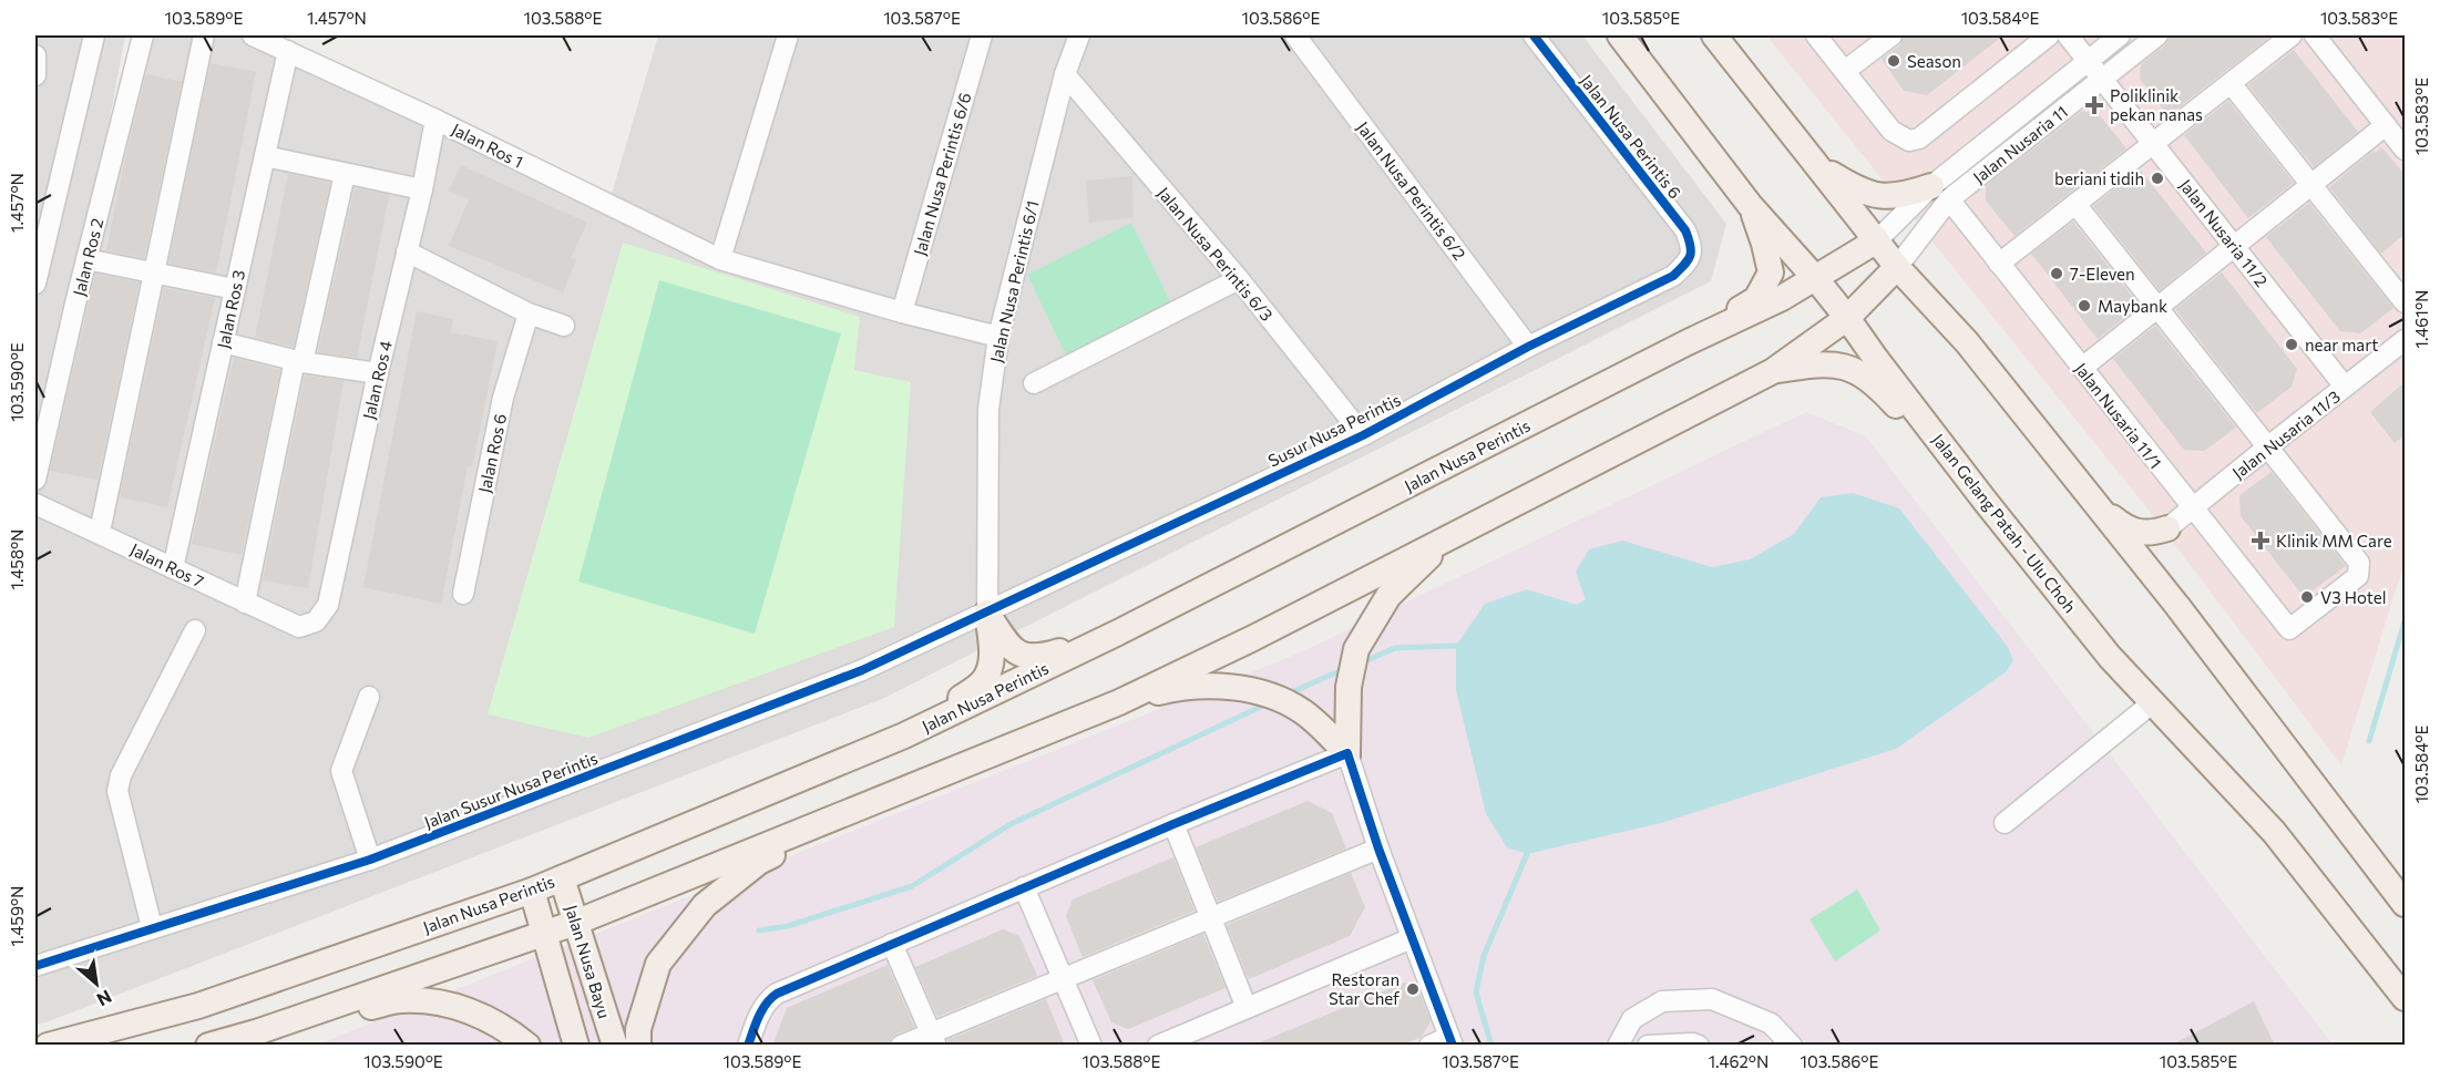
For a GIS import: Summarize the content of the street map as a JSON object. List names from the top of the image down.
{
  "streets": {
    "main road": ["Jalan Nusa Perintis", "Jalan Gelang Patah - Ulu Choh", "Jalan Nusa Bayu"],
    "street": [
      "Jalan Nusa Perintis 6",
      "Jalan Nusaria 11",
      "Jalan Ros 1",
      "Jalan Nusa Perintis 6/6",
      "Jalan Nusa Perintis 6/2",
      "Jalan Nusaria 11/2",
      "Jalan Nusa Perintis 6/3",
      "Jalan Ros 2",
      "Jalan Nusa Perintis 6/1",
      "Jalan Ros 3",
      "Jalan Ros 4",
      "Jalan Nusaria 11/1",
      "Susur Nusa Perintis",
      "Jalan Nusaria 11/3",
      "Jalan Ros 6",
      "Jalan Ros 7",
      "Jalan Susur Nusa Perintis"
    ]
  },
  "crossings": [
    ["Jalan Nusa Perintis 6", "Susur Nusa Perintis"],
    ["Jalan Nusaria 11", "Jalan Nusaria 11/2"],
    ["Jalan Nusaria 11", "Jalan Nusaria 11/1"],
    ["Jalan Nusaria 11", "Jalan Nusa Perintis"],
    ["Jalan Ros 1", "Jalan Nusa Perintis 6/6"],
    ["Jalan Ros 1", "Jalan Nusa Perintis 6/1"],
    ["Jalan Ros 1", "Jalan Ros 3"],
    ["Jalan Ros 1", "Jalan Ros 4"],
    ["Jalan Nusa Perintis 6/2", "Susur Nusa Perintis"],
    ["Jalan Nusaria 11/2", "Jalan Nusaria 11/3"],
    ["Jalan Nusa Perintis 6/3", "Jalan Nusa Perintis 6/1"],
    ["Jalan Nusa Perintis 6/3", "Susur Nusa Perintis"],
    ["Jalan Nusa Perintis 6/1", "Susur Nusa Perintis"],
    ["Jalan Nusa Perintis 6/1", "Jalan Susur Nusa Perintis"],
    ["Jalan Ros 3", "Jalan Ros 7"],
    ["Jalan Ros 4", "Jalan Ros 7"],
    ["Jalan Nusaria 11/1", "Jalan Nusaria 11/3"],
    ["Susur Nusa Perintis", "Jalan Susur Nusa Perintis"],
    ["Jalan Nusa Perintis", "Jalan Gelang Patah - Ulu Choh"],
    ["Jalan Nusa Perintis", "Jalan Nusa Bayu"]
  ],
  "places": {
    "other": [
      "Season",
      "beriani tidih",
      "7-Eleven",
      "Maybank",
      "near mart",
      "V3 Hotel",
      "Restoran Star Chef"
    ],
    "health": ["Poliklinik pekan nanas", "Klinik MM Care"]
  },
  "north": "bottom right",
  "coordinates": [
    "103.589°E",
    "1.457°N",
    "103.588°E",
    "103.587°E",
    "103.586°E",
    "103.585°E",
    "103.584°E",
    "103.583°E",
    "1.461°N",
    "103.590°E",
    "1.458°N",
    "1.459°N",
    "1.462°N"
  ]
}
